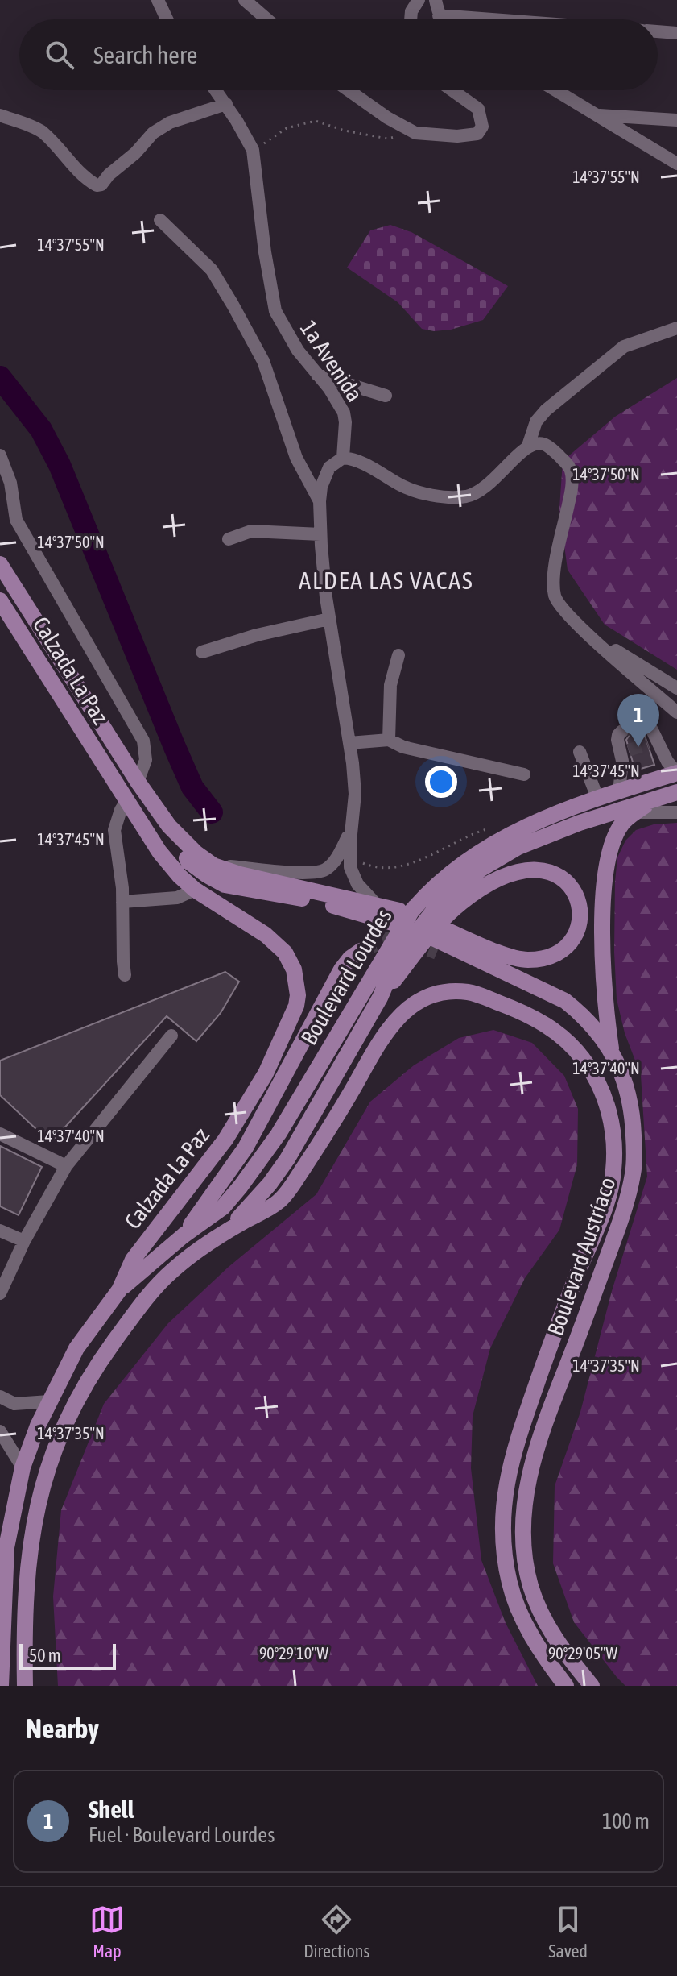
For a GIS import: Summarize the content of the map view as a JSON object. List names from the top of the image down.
{
  "streets": {
    "main road": ["Calzada La Paz", "Boulevard Lourdes", "Boulevard Austríaco"],
    "street": ["1a Avenida"]
  },
  "crossings": [
    ["Calzada La Paz", "Boulevard Lourdes"],
    ["Boulevard Lourdes", "Boulevard Austríaco"]
  ],
  "districts": ["ALDEA LAS VACAS"],
  "scale_bar": "50 m",
  "page": {
    "search": "Search here",
    "pins": "1",
    "scale": "50 m",
    "heading": "Nearby",
    "list": [
      {
        "mark": "1",
        "name": "Shell",
        "note": "Fuel · Boulevard Lourdes",
        "value": "100 m"
      }
    ],
    "nav": ["Map", "Directions", "Saved"]
  },
  "coordinates": [
    "14°37'55\"N",
    "14°37'50\"N",
    "14°37'45\"N",
    "14°37'40\"N",
    "14°37'35\"N",
    "90°29'10\"W",
    "90°29'05\"W"
  ]
}
